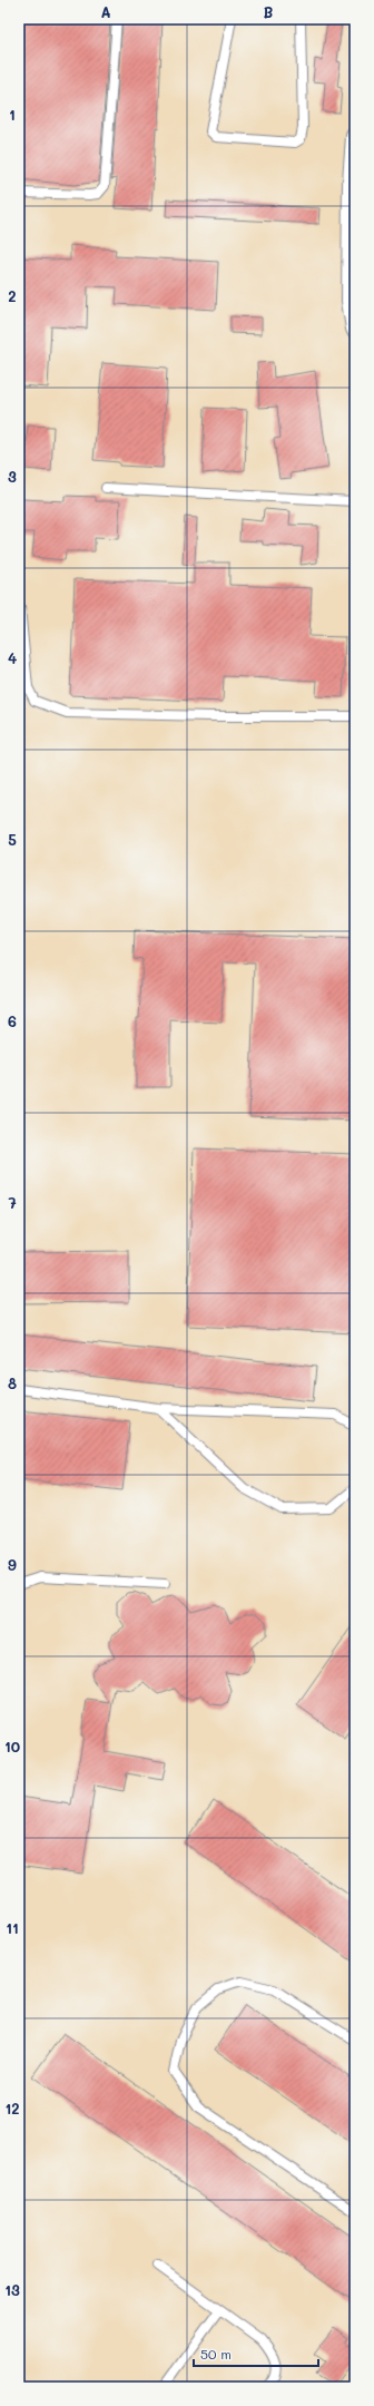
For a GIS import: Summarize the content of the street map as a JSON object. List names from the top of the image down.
{
  "scale_bar": "50 m",
  "grid": {
    "columns": ["A", "B"],
    "rows": [
      "1",
      "2",
      "3",
      "4",
      "5",
      "6",
      "7",
      "8",
      "9",
      "10",
      "11",
      "12",
      "13"
    ]
  }
}
